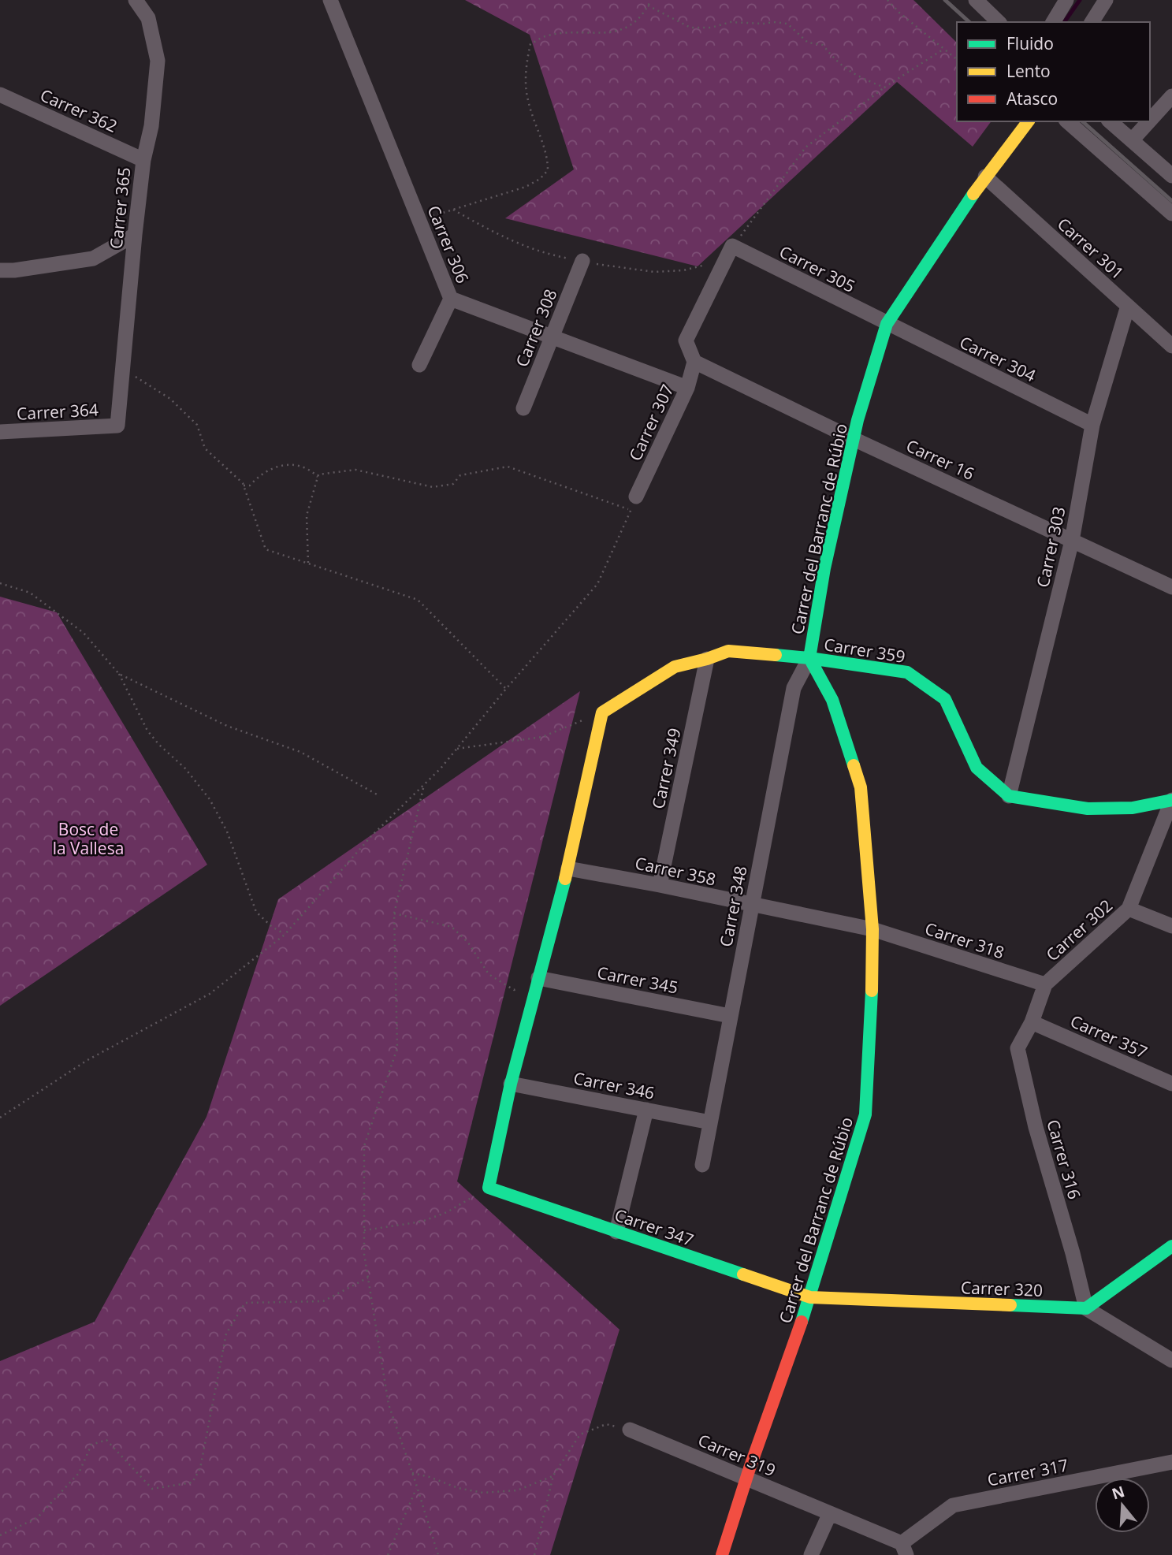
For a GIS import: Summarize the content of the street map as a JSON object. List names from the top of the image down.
{
  "streets": {
    "street": [
      "Carrer 362",
      "Carrer 365",
      "Carrer 306",
      "Carrer 301",
      "Carrer 305",
      "Carrer 308",
      "Carrer 304",
      "Carrer 364",
      "Carrer 307",
      "Carrer 16",
      "Carrer del Barranc de Rúbio",
      "Carrer 303",
      "Carrer 359",
      "Carrer 349",
      "Carrer 358",
      "Carrer 348",
      "Carrer 302",
      "Carrer 318",
      "Carrer 345",
      "Carrer 357",
      "Carrer 346",
      "Carrer 316",
      "Carrer 347",
      "Carrer 320",
      "Carrer 319",
      "Carrer 317"
    ]
  },
  "crossings": [
    ["Carrer 362", "Carrer 365"],
    ["Carrer 365", "Carrer 364"],
    ["Carrer 306", "Carrer 308"],
    ["Carrer 306", "Carrer 307"],
    ["Carrer 301", "Carrer del Barranc de Rúbio"],
    ["Carrer 301", "Carrer 303"],
    ["Carrer 305", "Carrer 304"],
    ["Carrer 305", "Carrer del Barranc de Rúbio"],
    ["Carrer 304", "Carrer del Barranc de Rúbio"],
    ["Carrer 304", "Carrer 303"],
    ["Carrer 307", "Carrer 16"],
    ["Carrer 16", "Carrer del Barranc de Rúbio"],
    ["Carrer 16", "Carrer 303"],
    ["Carrer del Barranc de Rúbio", "Carrer 359"],
    ["Carrer del Barranc de Rúbio", "Carrer 358"],
    ["Carrer del Barranc de Rúbio", "Carrer 348"],
    ["Carrer del Barranc de Rúbio", "Carrer 318"],
    ["Carrer del Barranc de Rúbio", "Carrer 347"],
    ["Carrer del Barranc de Rúbio", "Carrer 320"],
    ["Carrer del Barranc de Rúbio", "Carrer 319"],
    ["Carrer 303", "Carrer 359"],
    ["Carrer 359", "Carrer 349"],
    ["Carrer 359", "Carrer 348"],
    ["Carrer 349", "Carrer 358"],
    ["Carrer 358", "Carrer 348"],
    ["Carrer 358", "Carrer 318"],
    ["Carrer 348", "Carrer 345"],
    ["Carrer 348", "Carrer 346"],
    ["Carrer 302", "Carrer 318"],
    ["Carrer 302", "Carrer 357"],
    ["Carrer 302", "Carrer 316"],
    ["Carrer 357", "Carrer 316"],
    ["Carrer 316", "Carrer 320"],
    ["Carrer 347", "Carrer 320"],
    ["Carrer 319", "Carrer 317"]
  ],
  "parks": ["Bosc de la Vallesa"],
  "legend": ["Fluido", "Lento", "Atasco"],
  "north": "top"
}
